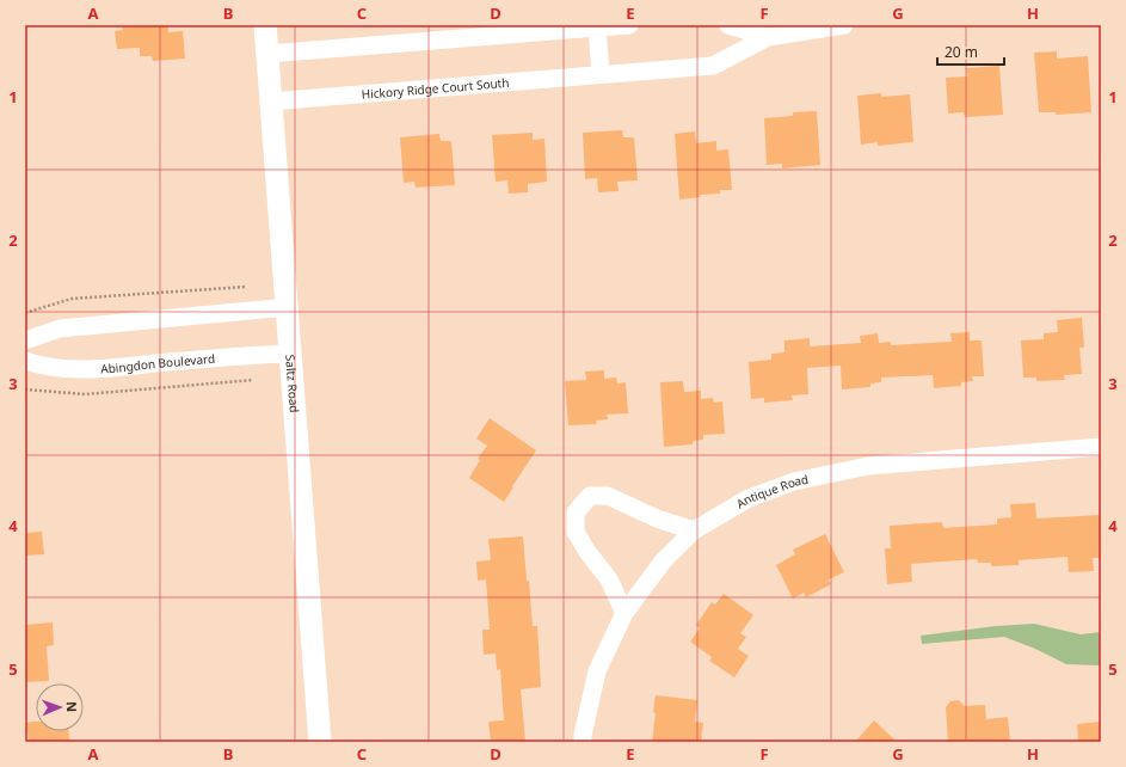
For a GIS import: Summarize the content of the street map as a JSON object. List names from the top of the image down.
{
  "streets": {
    "street": [
      "Hickory Ridge Court South",
      "Abingdon Boulevard",
      "Saltz Road",
      "Antique Road"
    ]
  },
  "crossings": [
    ["Hickory Ridge Court South", "Saltz Road"],
    ["Abingdon Boulevard", "Saltz Road"]
  ],
  "scale_bar": "20 m",
  "north": "right",
  "grid": {
    "columns": [
      "A",
      "B",
      "C",
      "D",
      "E",
      "F",
      "G",
      "H"
    ],
    "rows": [
      "1",
      "2",
      "3",
      "4",
      "5"
    ]
  }
}
